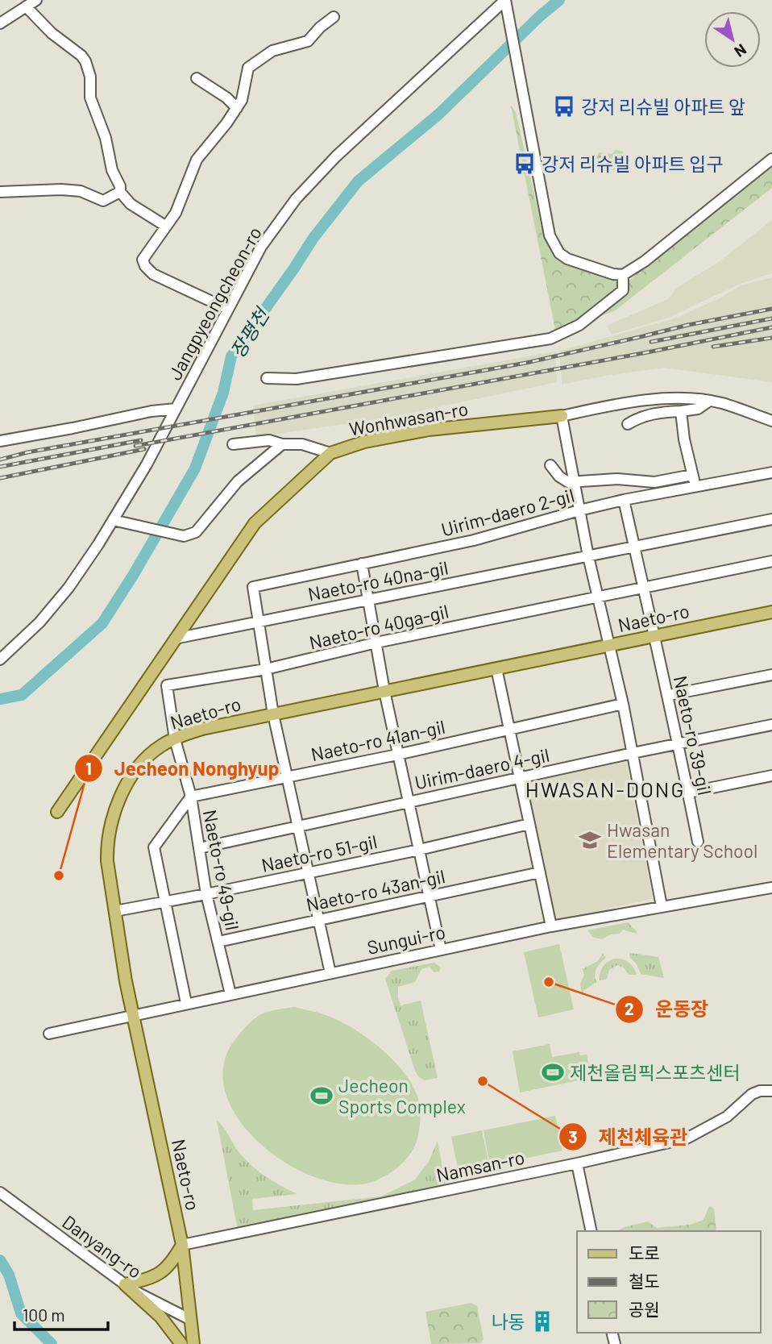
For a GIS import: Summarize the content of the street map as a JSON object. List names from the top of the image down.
{
  "streets": {
    "main road": ["Wonhwasan-ro", "Naeto-ro"],
    "street": [
      "Jangpyeongcheon-ro",
      "Uirim-daero 2-gil",
      "Naeto-ro 40na-gil",
      "Naeto-ro 40ga-gil",
      "Naeto-ro 39-gil",
      "Naeto-ro 41an-gil",
      "Uirim-daero 4-gil",
      "Naeto-ro 51-gil",
      "Naeto-ro 49-gil",
      "Naeto-ro 43an-gil",
      "Sungui-ro",
      "Namsan-ro",
      "Danyang-ro"
    ]
  },
  "crossings": [
    ["Wonhwasan-ro", "Naeto-ro 40na-gil"],
    ["Uirim-daero 2-gil", "Naeto-ro 40na-gil"],
    ["Uirim-daero 2-gil", "Naeto-ro 39-gil"],
    ["Naeto-ro 40na-gil", "Naeto-ro 39-gil"],
    ["Naeto-ro", "Naeto-ro 39-gil"],
    ["Naeto-ro", "Naeto-ro 51-gil"],
    ["Naeto-ro", "Naeto-ro 49-gil"],
    ["Naeto-ro", "Sungui-ro"],
    ["Naeto-ro", "Namsan-ro"],
    ["Naeto-ro", "Danyang-ro"],
    ["Naeto-ro 40ga-gil", "Naeto-ro 39-gil"],
    ["Naeto-ro 40ga-gil", "Naeto-ro 49-gil"],
    ["Naeto-ro 39-gil", "Uirim-daero 4-gil"],
    ["Naeto-ro 41an-gil", "Naeto-ro 49-gil"],
    ["Uirim-daero 4-gil", "Naeto-ro 49-gil"],
    ["Naeto-ro 51-gil", "Naeto-ro 49-gil"],
    ["Naeto-ro 49-gil", "Naeto-ro 43an-gil"],
    ["Naeto-ro 49-gil", "Sungui-ro"]
  ],
  "districts": ["HWASAN-DONG"],
  "water": ["장평천"],
  "places": {
    "bus stop": ["강저 리슈빌 아파트 앞", "강저 리슈빌 아파트 입구"],
    "school or university": ["Hwasan Elementary School"],
    "other": ["Jecheon Nonghyup", "운동장", "제천체육관"],
    "sports": ["제천올림픽스포츠센터", "Jecheon Sports Complex"],
    "building": ["나동"]
  },
  "legend": ["도로", "철도", "공원"],
  "scale_bar": "100 m",
  "north": "bottom right"
}
